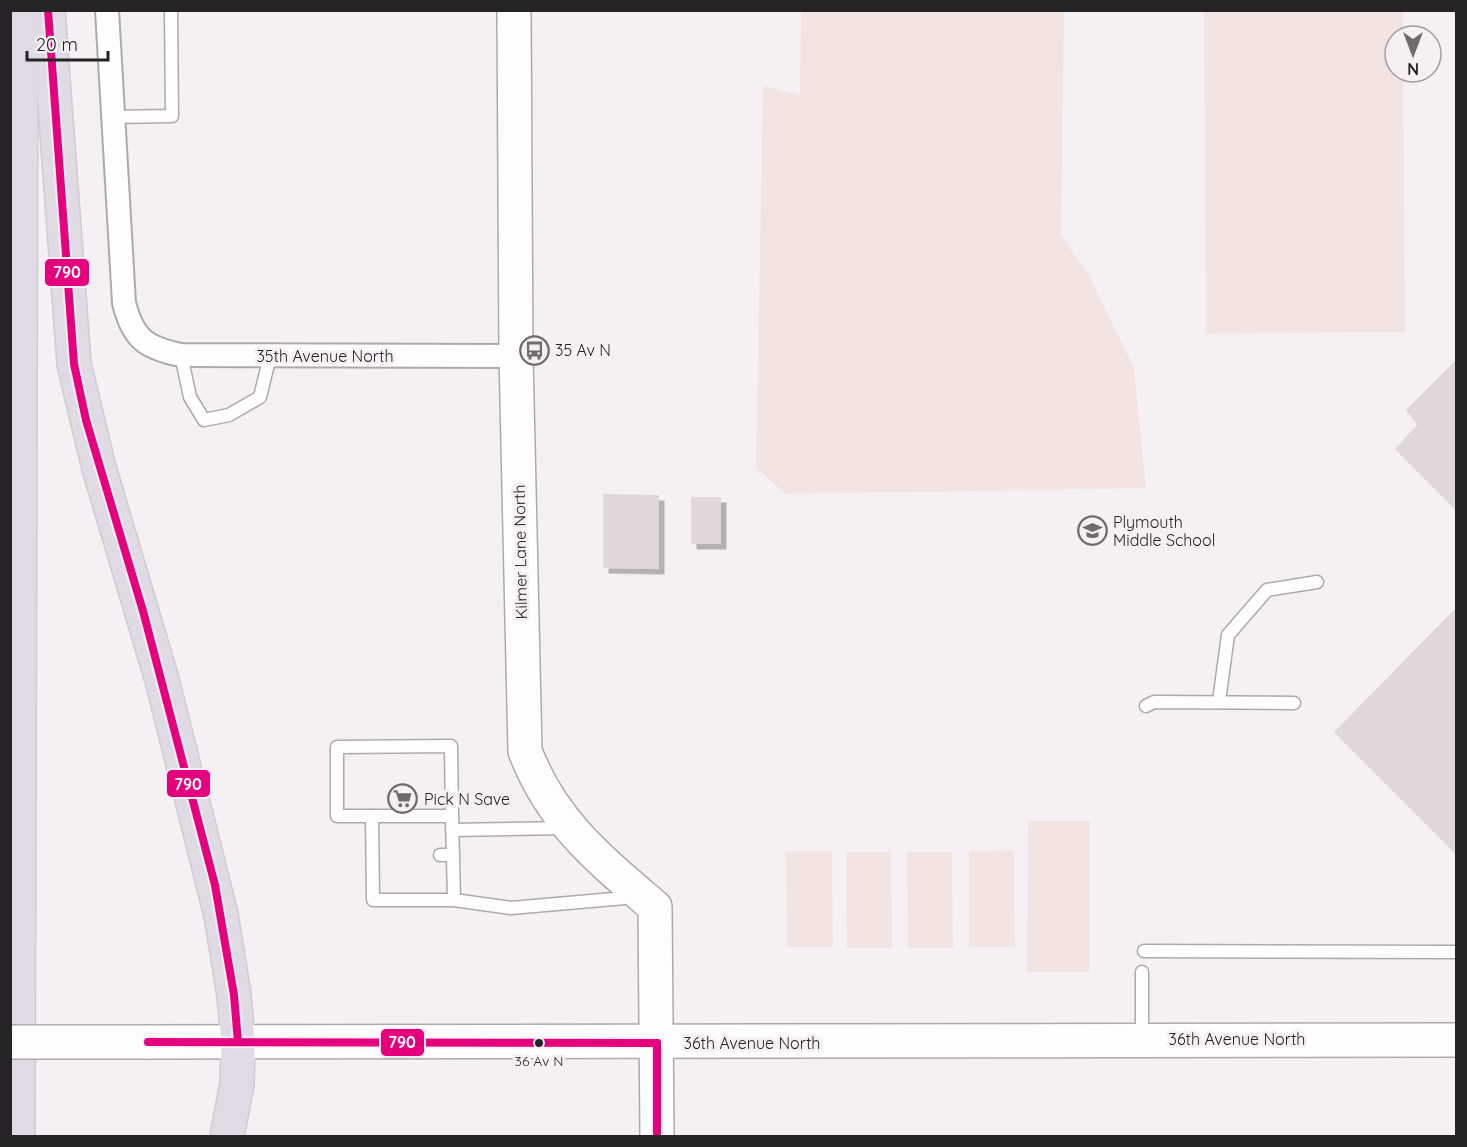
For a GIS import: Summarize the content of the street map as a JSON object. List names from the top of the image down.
{
  "streets": {
    "street": ["35th Avenue North", "Kilmer Lane North", "36th Avenue North"]
  },
  "crossings": [
    ["35th Avenue North", "Kilmer Lane North"],
    ["Kilmer Lane North", "36th Avenue North"]
  ],
  "places": {
    "bus stop": ["35 Av N"],
    "school or university": ["Plymouth Middle School"],
    "supermarket": ["Pick N Save"],
    "other": ["36 Av N"]
  },
  "lines": ["transit line 790"],
  "scale_bar": "20 m",
  "north": "bottom"
}
